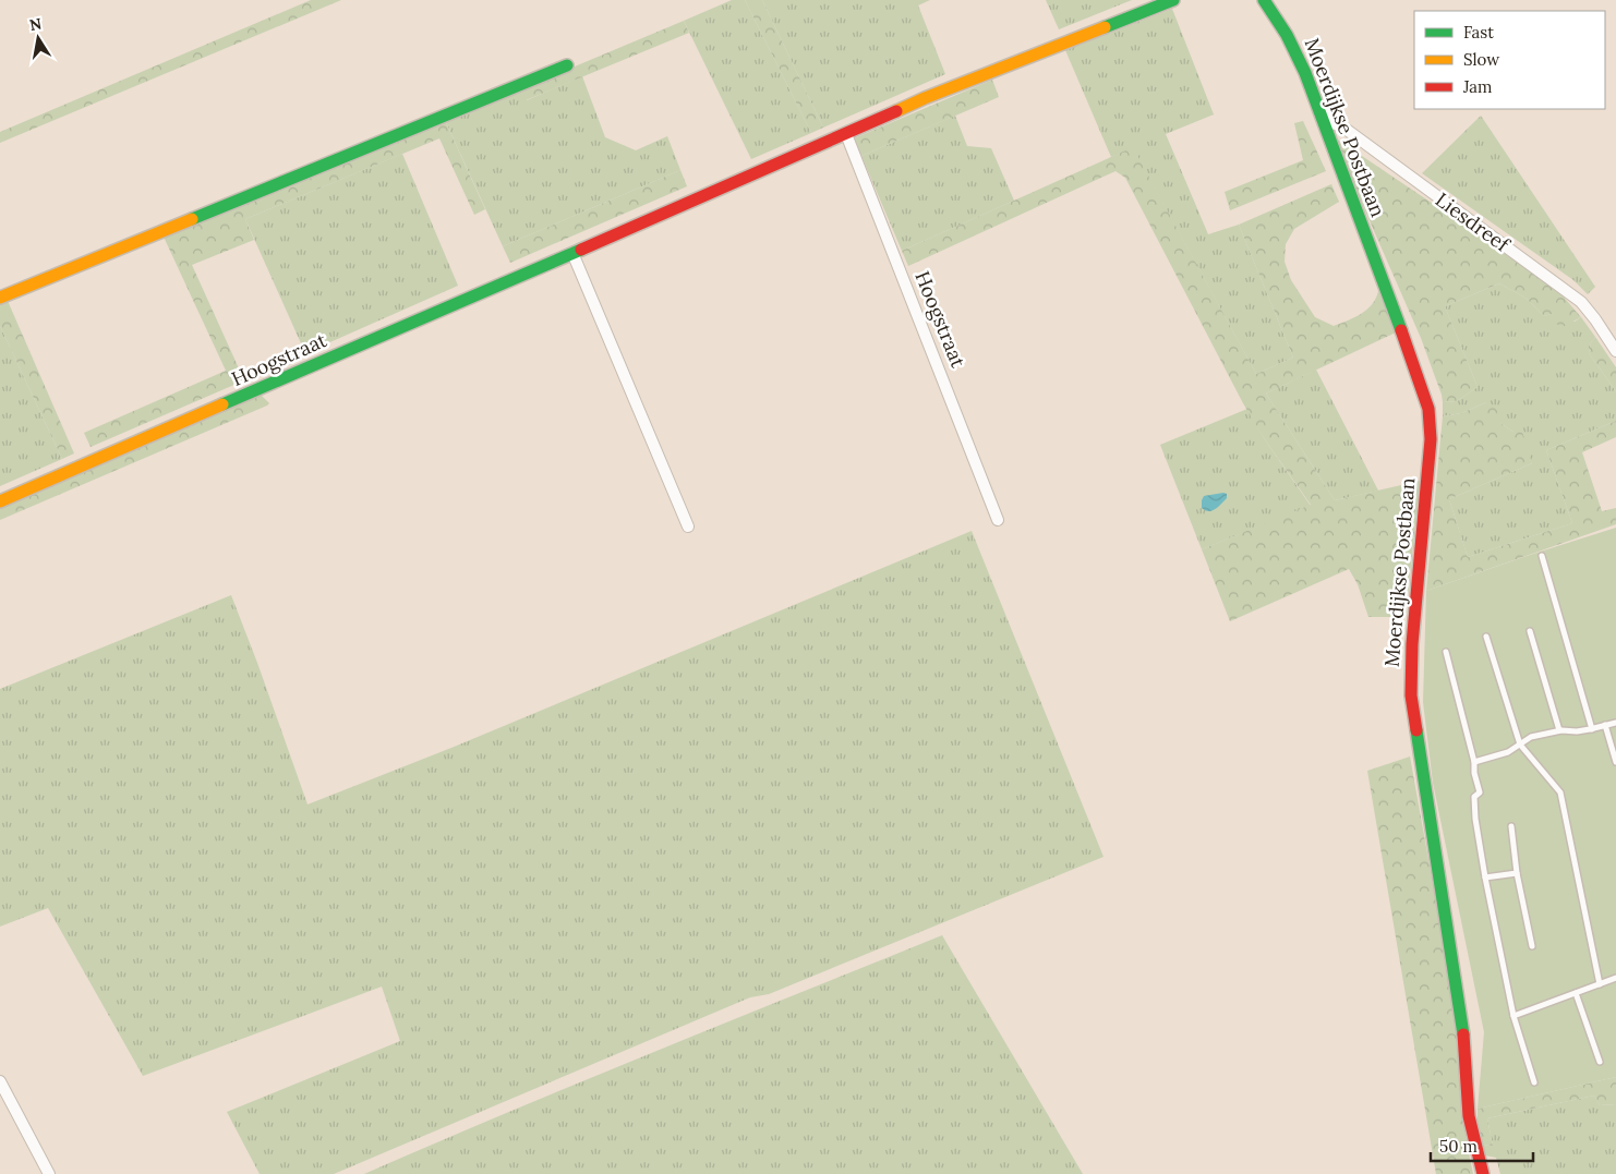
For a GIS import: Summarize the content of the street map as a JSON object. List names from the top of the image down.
{
  "streets": {
    "street": ["Moerdijkse Postbaan", "Liesdreef", "Hoogstraat"]
  },
  "crossings": [
    ["Moerdijkse Postbaan", "Liesdreef"]
  ],
  "legend": ["Fast", "Slow", "Jam"],
  "scale_bar": "50 m",
  "north": "top"
}
